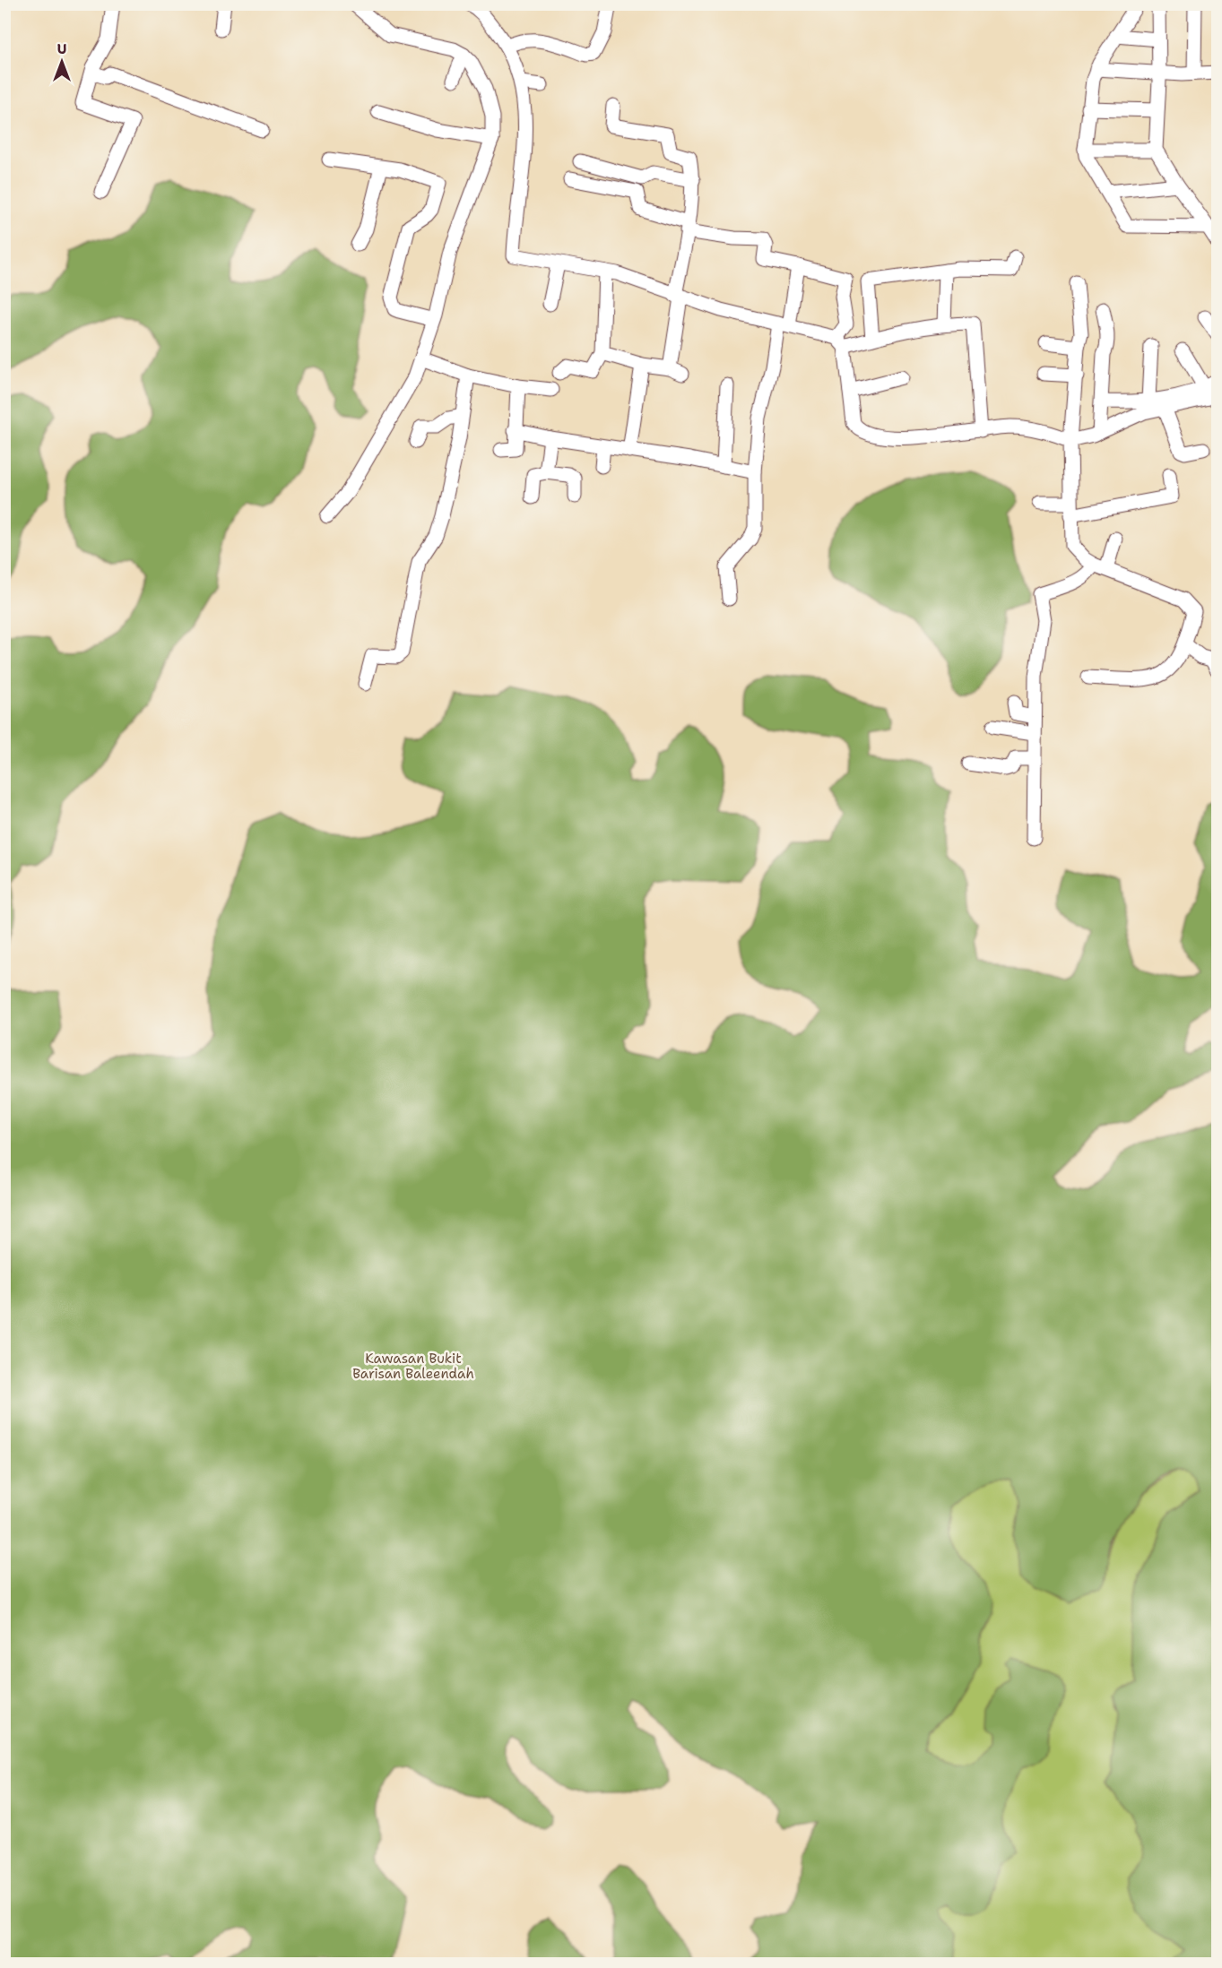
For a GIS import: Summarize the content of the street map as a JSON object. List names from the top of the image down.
{
  "parks": ["Kawasan Bukit Barisan Baleendah"],
  "north": "top"
}
